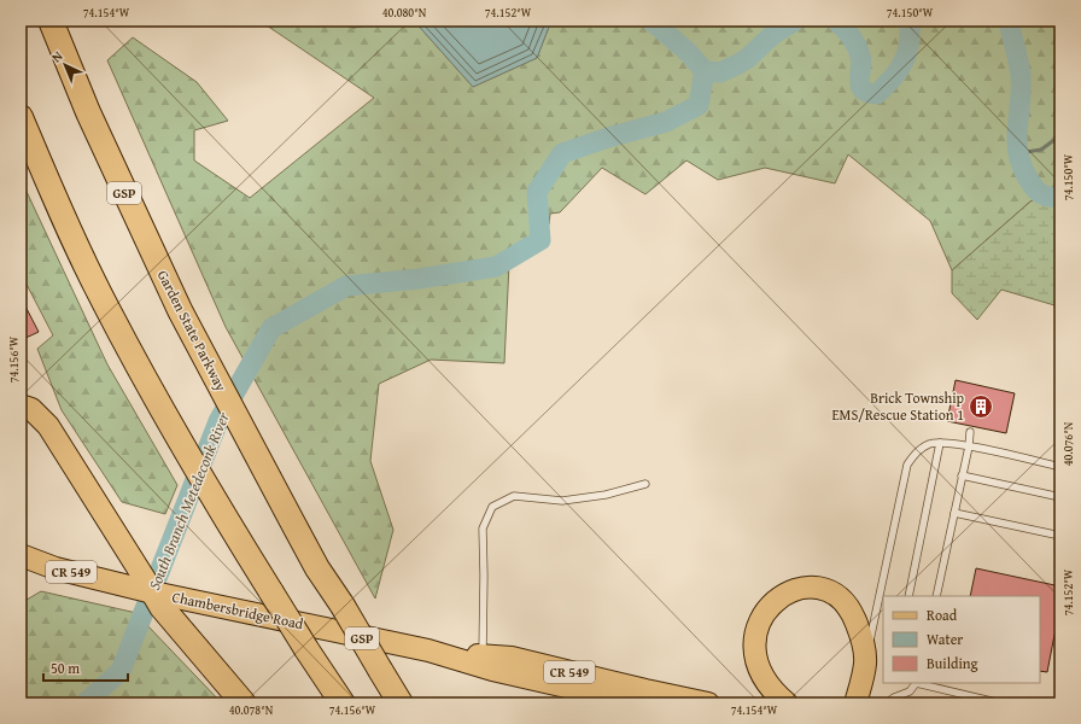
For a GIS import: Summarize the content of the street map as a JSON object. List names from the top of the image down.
{
  "streets": {
    "highway": ["GSP", "Garden State Parkway"],
    "main road": ["CR 549", "Chambersbridge Road"]
  },
  "water": ["South Branch Metedeconk River"],
  "places": {
    "building": ["Brick Township EMS/Rescue Station 1"]
  },
  "legend": ["Road", "Water", "Building"],
  "scale_bar": "50 m",
  "north": "top left",
  "coordinates": [
    "74.154°W",
    "40.080°N",
    "74.152°W",
    "74.150°W",
    "74.156°W",
    "40.076°N",
    "40.078°N"
  ]
}
